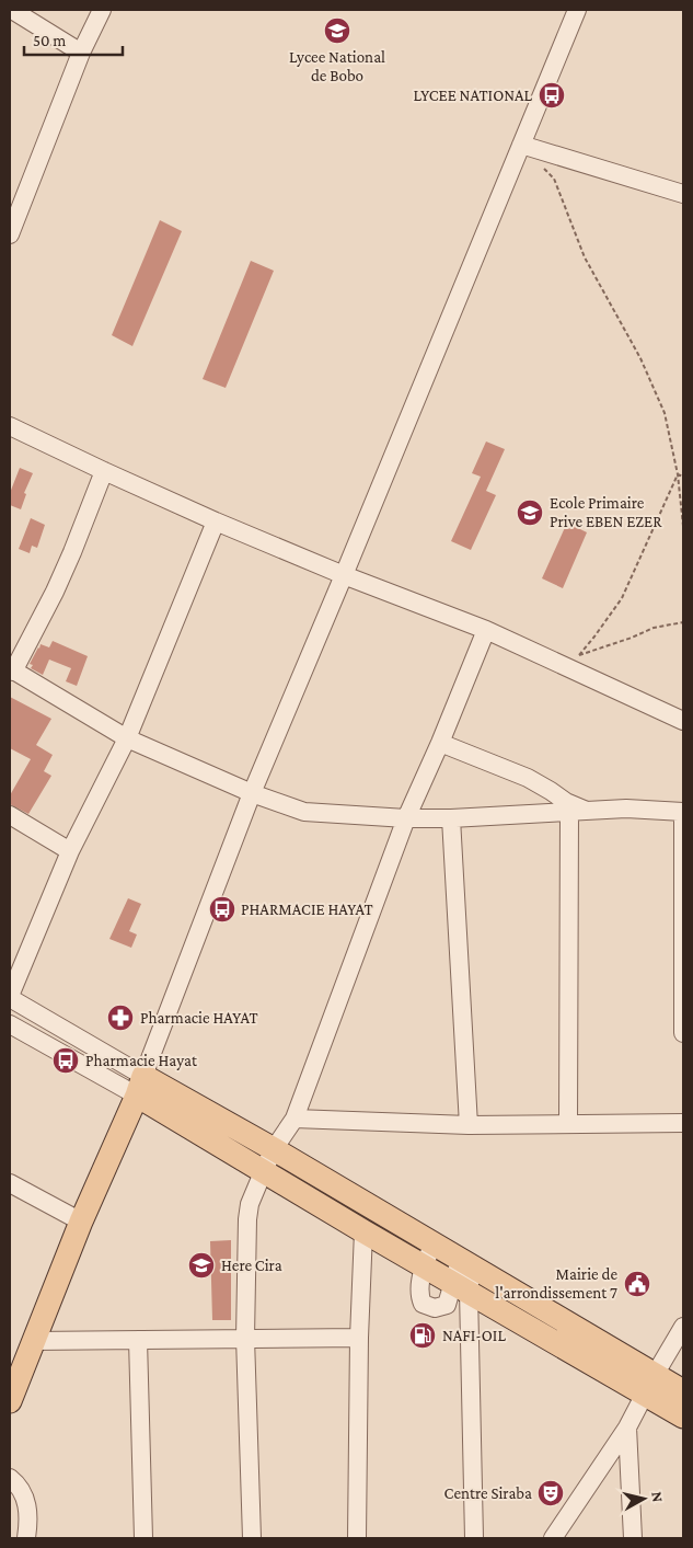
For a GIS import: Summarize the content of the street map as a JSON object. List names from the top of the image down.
{
  "places": {
    "school or university": ["Lycee National de Bobo", "Ecole Primaire Prive EBEN EZER", "Here Cira"],
    "bus stop": ["LYCEE NATIONAL", "PHARMACIE HAYAT", "Pharmacie Hayat"],
    "pharmacy": ["Pharmacie HAYAT"],
    "public building": ["Mairie de l'arrondissement 7"],
    "fuel station": ["NAFI-OIL"],
    "theatre": ["Centre Siraba"]
  },
  "scale_bar": "50 m",
  "north": "right"
}
